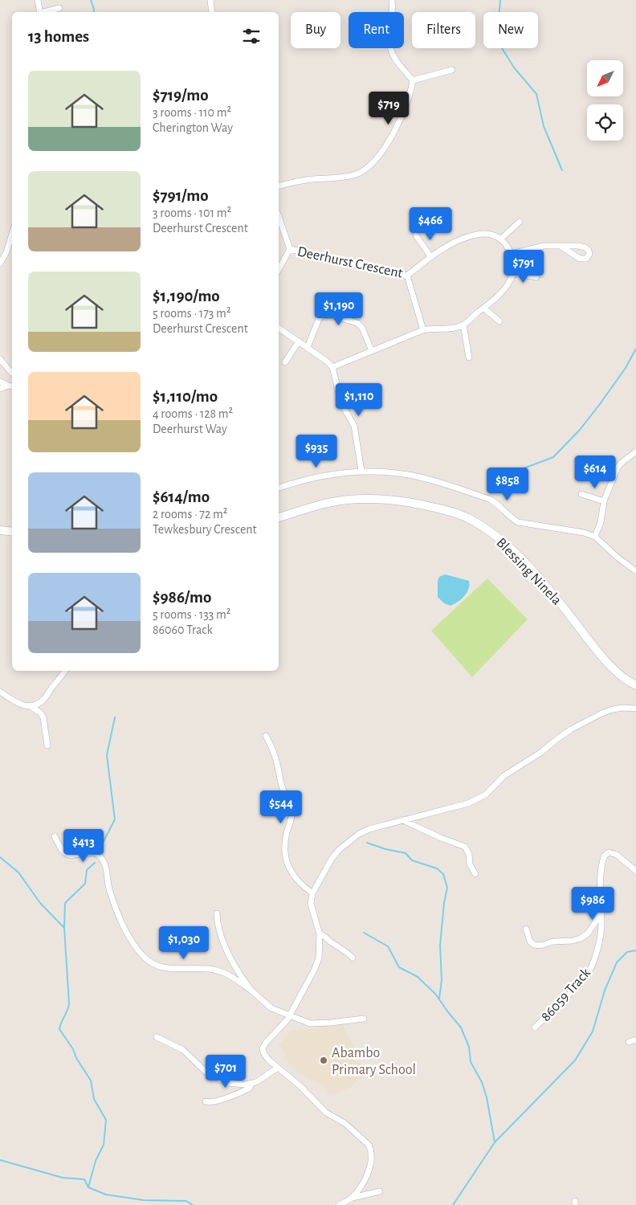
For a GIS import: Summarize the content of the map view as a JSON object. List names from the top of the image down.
{
  "streets": {
    "street": ["Deerhurst Crescent", "Blessing Ninela", "86059 Track"]
  },
  "places": ["Abambo Primary School"],
  "north": "bottom left",
  "page": {
    "chip": [
      "Buy",
      "Rent",
      "Filters",
      "New"
    ],
    "heading": "13 homes",
    "list": [
      {
        "name": "$719/mo",
        "note": "3 rooms · 110 m² · Cherington Way"
      },
      {
        "name": "$791/mo",
        "note": "3 rooms · 101 m² · Deerhurst Crescent"
      },
      {
        "name": "$1,190/mo",
        "note": "5 rooms · 173 m² · Deerhurst Crescent"
      },
      {
        "name": "$1,110/mo",
        "note": "4 rooms · 128 m² · Deerhurst Way"
      },
      {
        "name": "$614/mo",
        "note": "2 rooms · 72 m² · Tewkesbury Crescent"
      },
      {
        "name": "$986/mo",
        "note": "5 rooms · 133 m² · 86060 Track"
      }
    ],
    "price": [
      "$719",
      "$466",
      "$791",
      "$1,190",
      "$1,110",
      "$935",
      "$614",
      "$858",
      "$544",
      "$413",
      "$986",
      "$1,030",
      "$701"
    ]
  }
}
